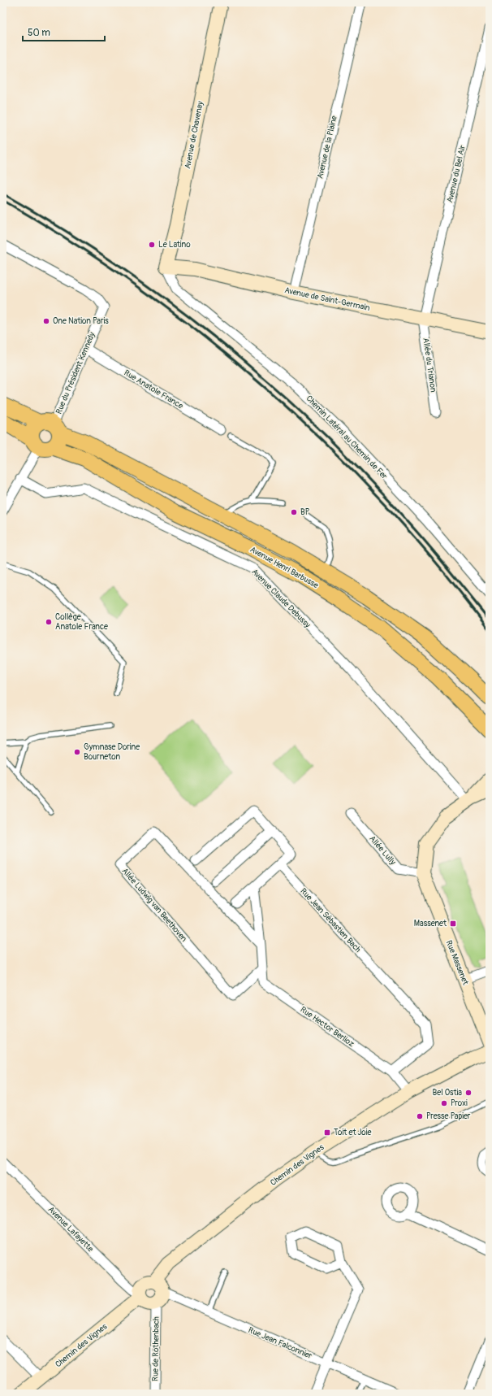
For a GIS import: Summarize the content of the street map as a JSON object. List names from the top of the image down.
{
  "streets": {
    "main road": ["Avenue Henri Barbusse"],
    "street": [
      "Avenue de Chavenay",
      "Avenue de la Plaine",
      "Avenue du Bel Air",
      "Avenue de Saint-Germain",
      "Allée du Trianon",
      "Rue du Président Kennedy",
      "Rue Anatole France",
      "Chemin Latéral au Chemin de Fer",
      "Avenue Claude Debussy",
      "Allée Lully",
      "Allée Ludwig van Beethoven",
      "Rue Jean Sébastien Bach",
      "Rue Massenet",
      "Rue Hector Berlioz",
      "Chemin des Vignes",
      "Avenue Lafayette",
      "Rue Jean Falconnier",
      "Rue de Röthenbach"
    ]
  },
  "crossings": [
    ["Avenue de Chavenay", "Avenue de Saint-Germain"],
    ["Avenue de Chavenay", "Chemin Latéral au Chemin de Fer"],
    ["Avenue de la Plaine", "Avenue de Saint-Germain"],
    ["Avenue du Bel Air", "Avenue de Saint-Germain"],
    ["Avenue du Bel Air", "Allée du Trianon"],
    ["Avenue de Saint-Germain", "Allée du Trianon"],
    ["Avenue de Saint-Germain", "Chemin Latéral au Chemin de Fer"],
    ["Rue du Président Kennedy", "Rue Anatole France"],
    ["Rue du Président Kennedy", "Avenue Henri Barbusse"],
    ["Avenue Claude Debussy", "Rue Massenet"],
    ["Allée Lully", "Rue Massenet"],
    ["Allée Ludwig van Beethoven", "Rue Hector Berlioz"],
    ["Rue Jean Sébastien Bach", "Rue Hector Berlioz"],
    ["Rue Hector Berlioz", "Chemin des Vignes"],
    ["Chemin des Vignes", "Avenue Lafayette"],
    ["Chemin des Vignes", "Rue Jean Falconnier"],
    ["Chemin des Vignes", "Rue de Röthenbach"],
    ["Avenue Lafayette", "Rue Jean Falconnier"],
    ["Avenue Lafayette", "Rue de Röthenbach"],
    ["Rue Jean Falconnier", "Rue de Röthenbach"]
  ],
  "places": {
    "other": [
      "Le Latino",
      "One Nation Paris",
      "BP",
      "Collège Anatole France",
      "Gymnase Dorine Bourneton",
      "Bel Ostia",
      "Proxi",
      "Presse Papier"
    ],
    "transit": ["Massenet", "Toit et Joie"]
  },
  "scale_bar": "50 m"
}
